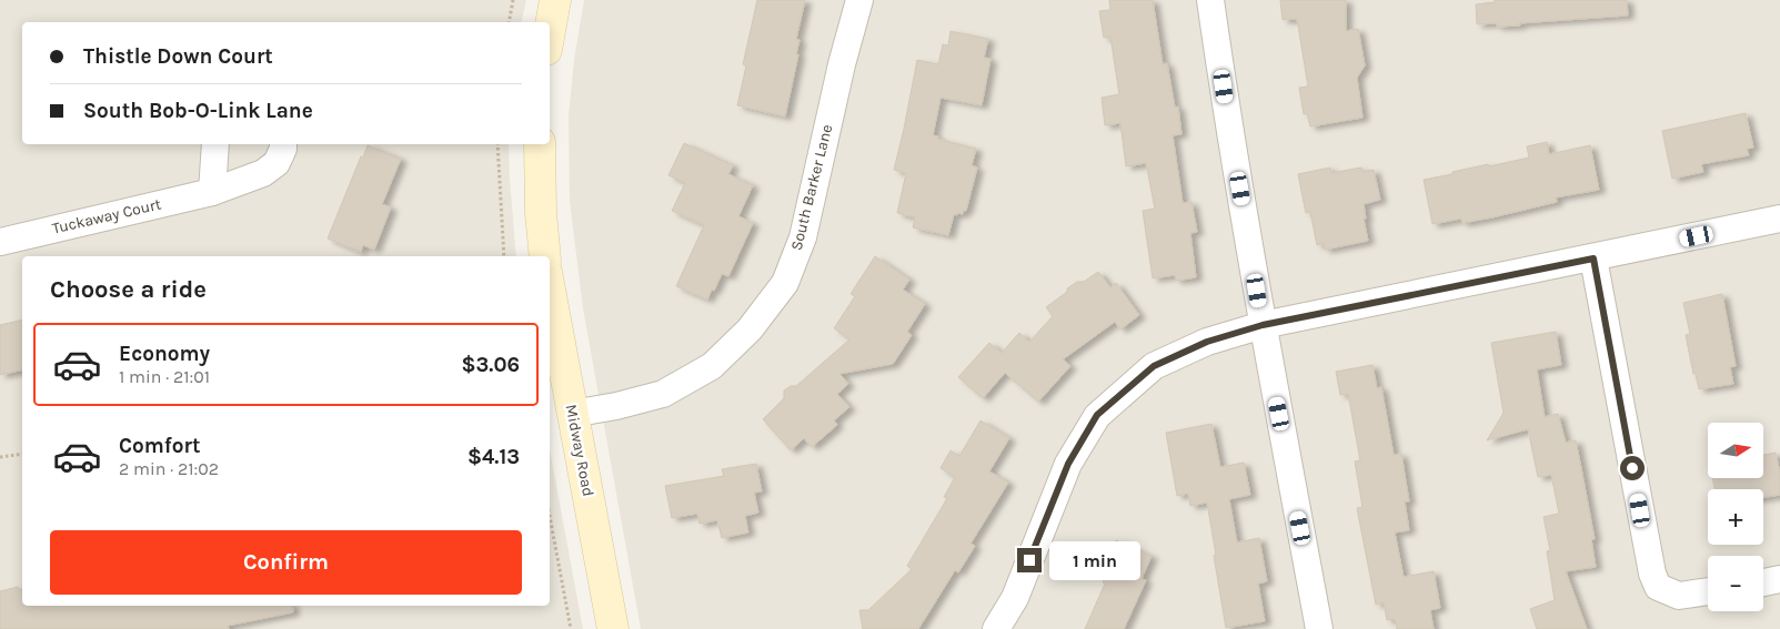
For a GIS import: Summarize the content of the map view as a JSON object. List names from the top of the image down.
{
  "streets": {
    "main road": ["Midway Road"],
    "street": ["South Barker Lane", "Tuckaway Court"]
  },
  "crossings": [
    ["South Barker Lane", "Midway Road"]
  ],
  "north": "right",
  "page": {
    "banner": ["Thistle Down Court", "South Bob-O-Link Lane"],
    "heading": "Choose a ride",
    "list": [
      {
        "name": "Economy",
        "note": "1 min · 21:01",
        "value": "$3.06"
      },
      {
        "name": "Comfort",
        "note": "2 min · 21:02",
        "value": "$4.13"
      }
    ],
    "map_buttons": ["+", "−"],
    "buttons": "Confirm",
    "bubble": "1 min"
  }
}
